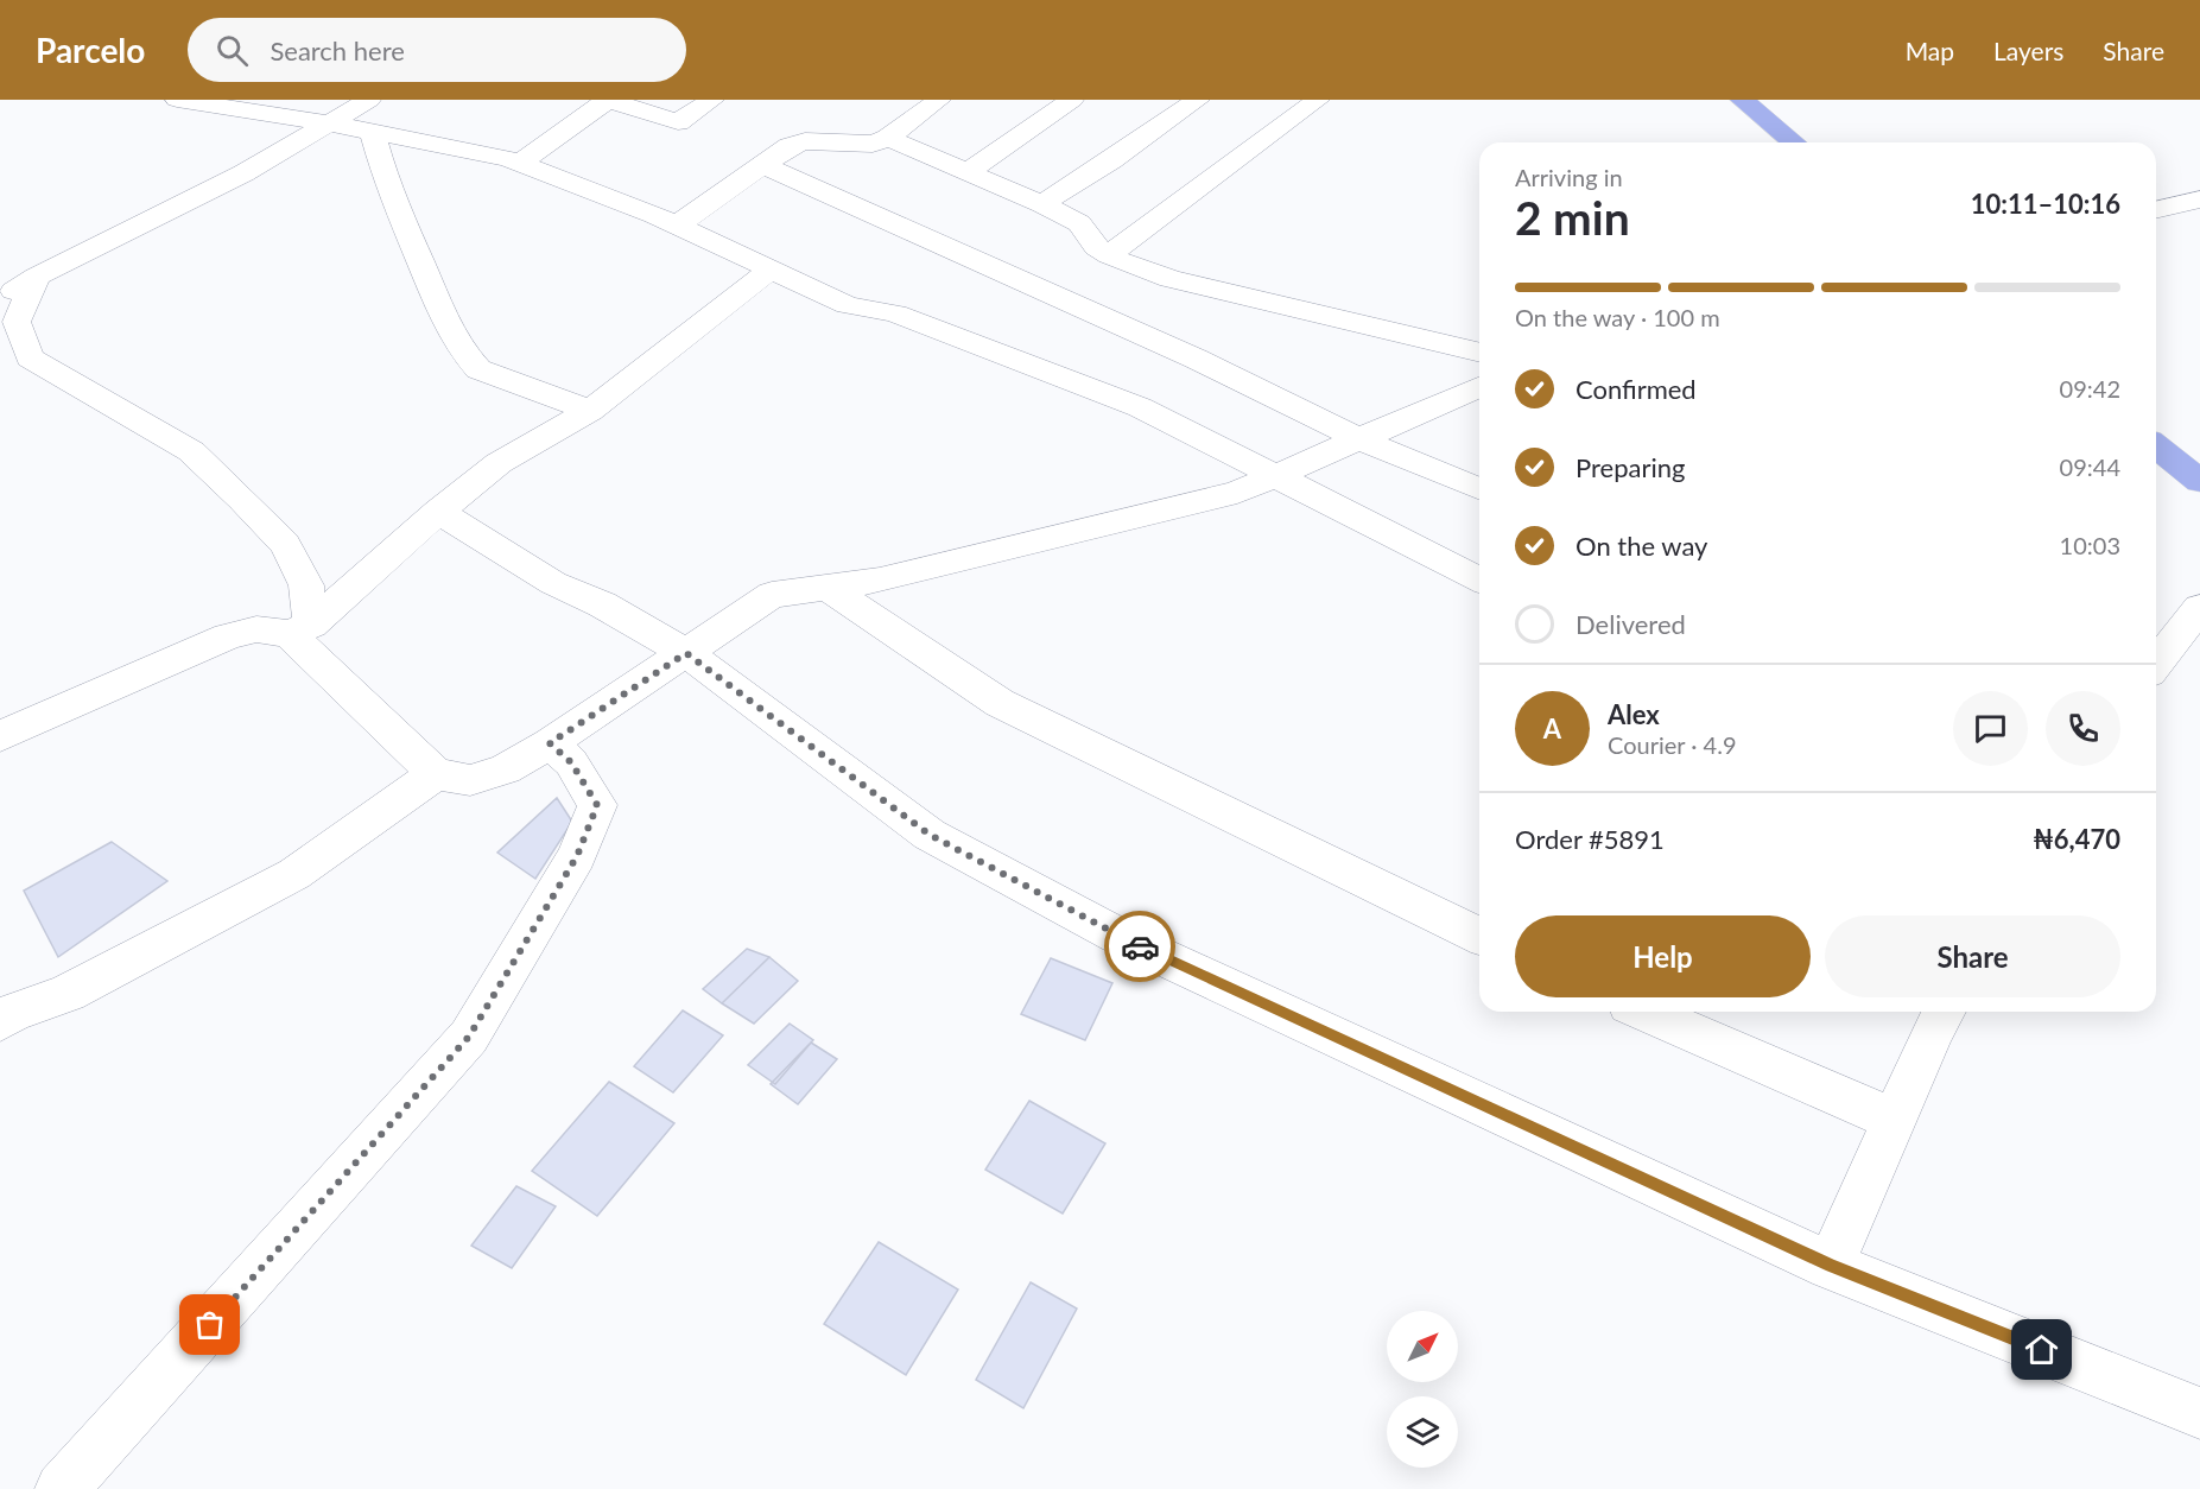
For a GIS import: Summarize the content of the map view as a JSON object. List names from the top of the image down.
{
  "north": "top right",
  "page": {
    "header": "Parcelo",
    "search": "Search here",
    "nav": ["Map", "Layers", "Share"],
    "heading": ["2 min", "Arriving in", "10:11–10:16"],
    "panel": [
      "Alex",
      "Courier · 4.9",
      "Order #5891",
      "₦6,470"
    ],
    "bar": "On the way · 100 m",
    "list": [
      ["Confirmed", "09:42"],
      ["Preparing", "09:44"],
      ["On the way", "10:03"],
      "Delivered"
    ],
    "round": "A",
    "buttons": ["Help", "Share"]
  }
}
